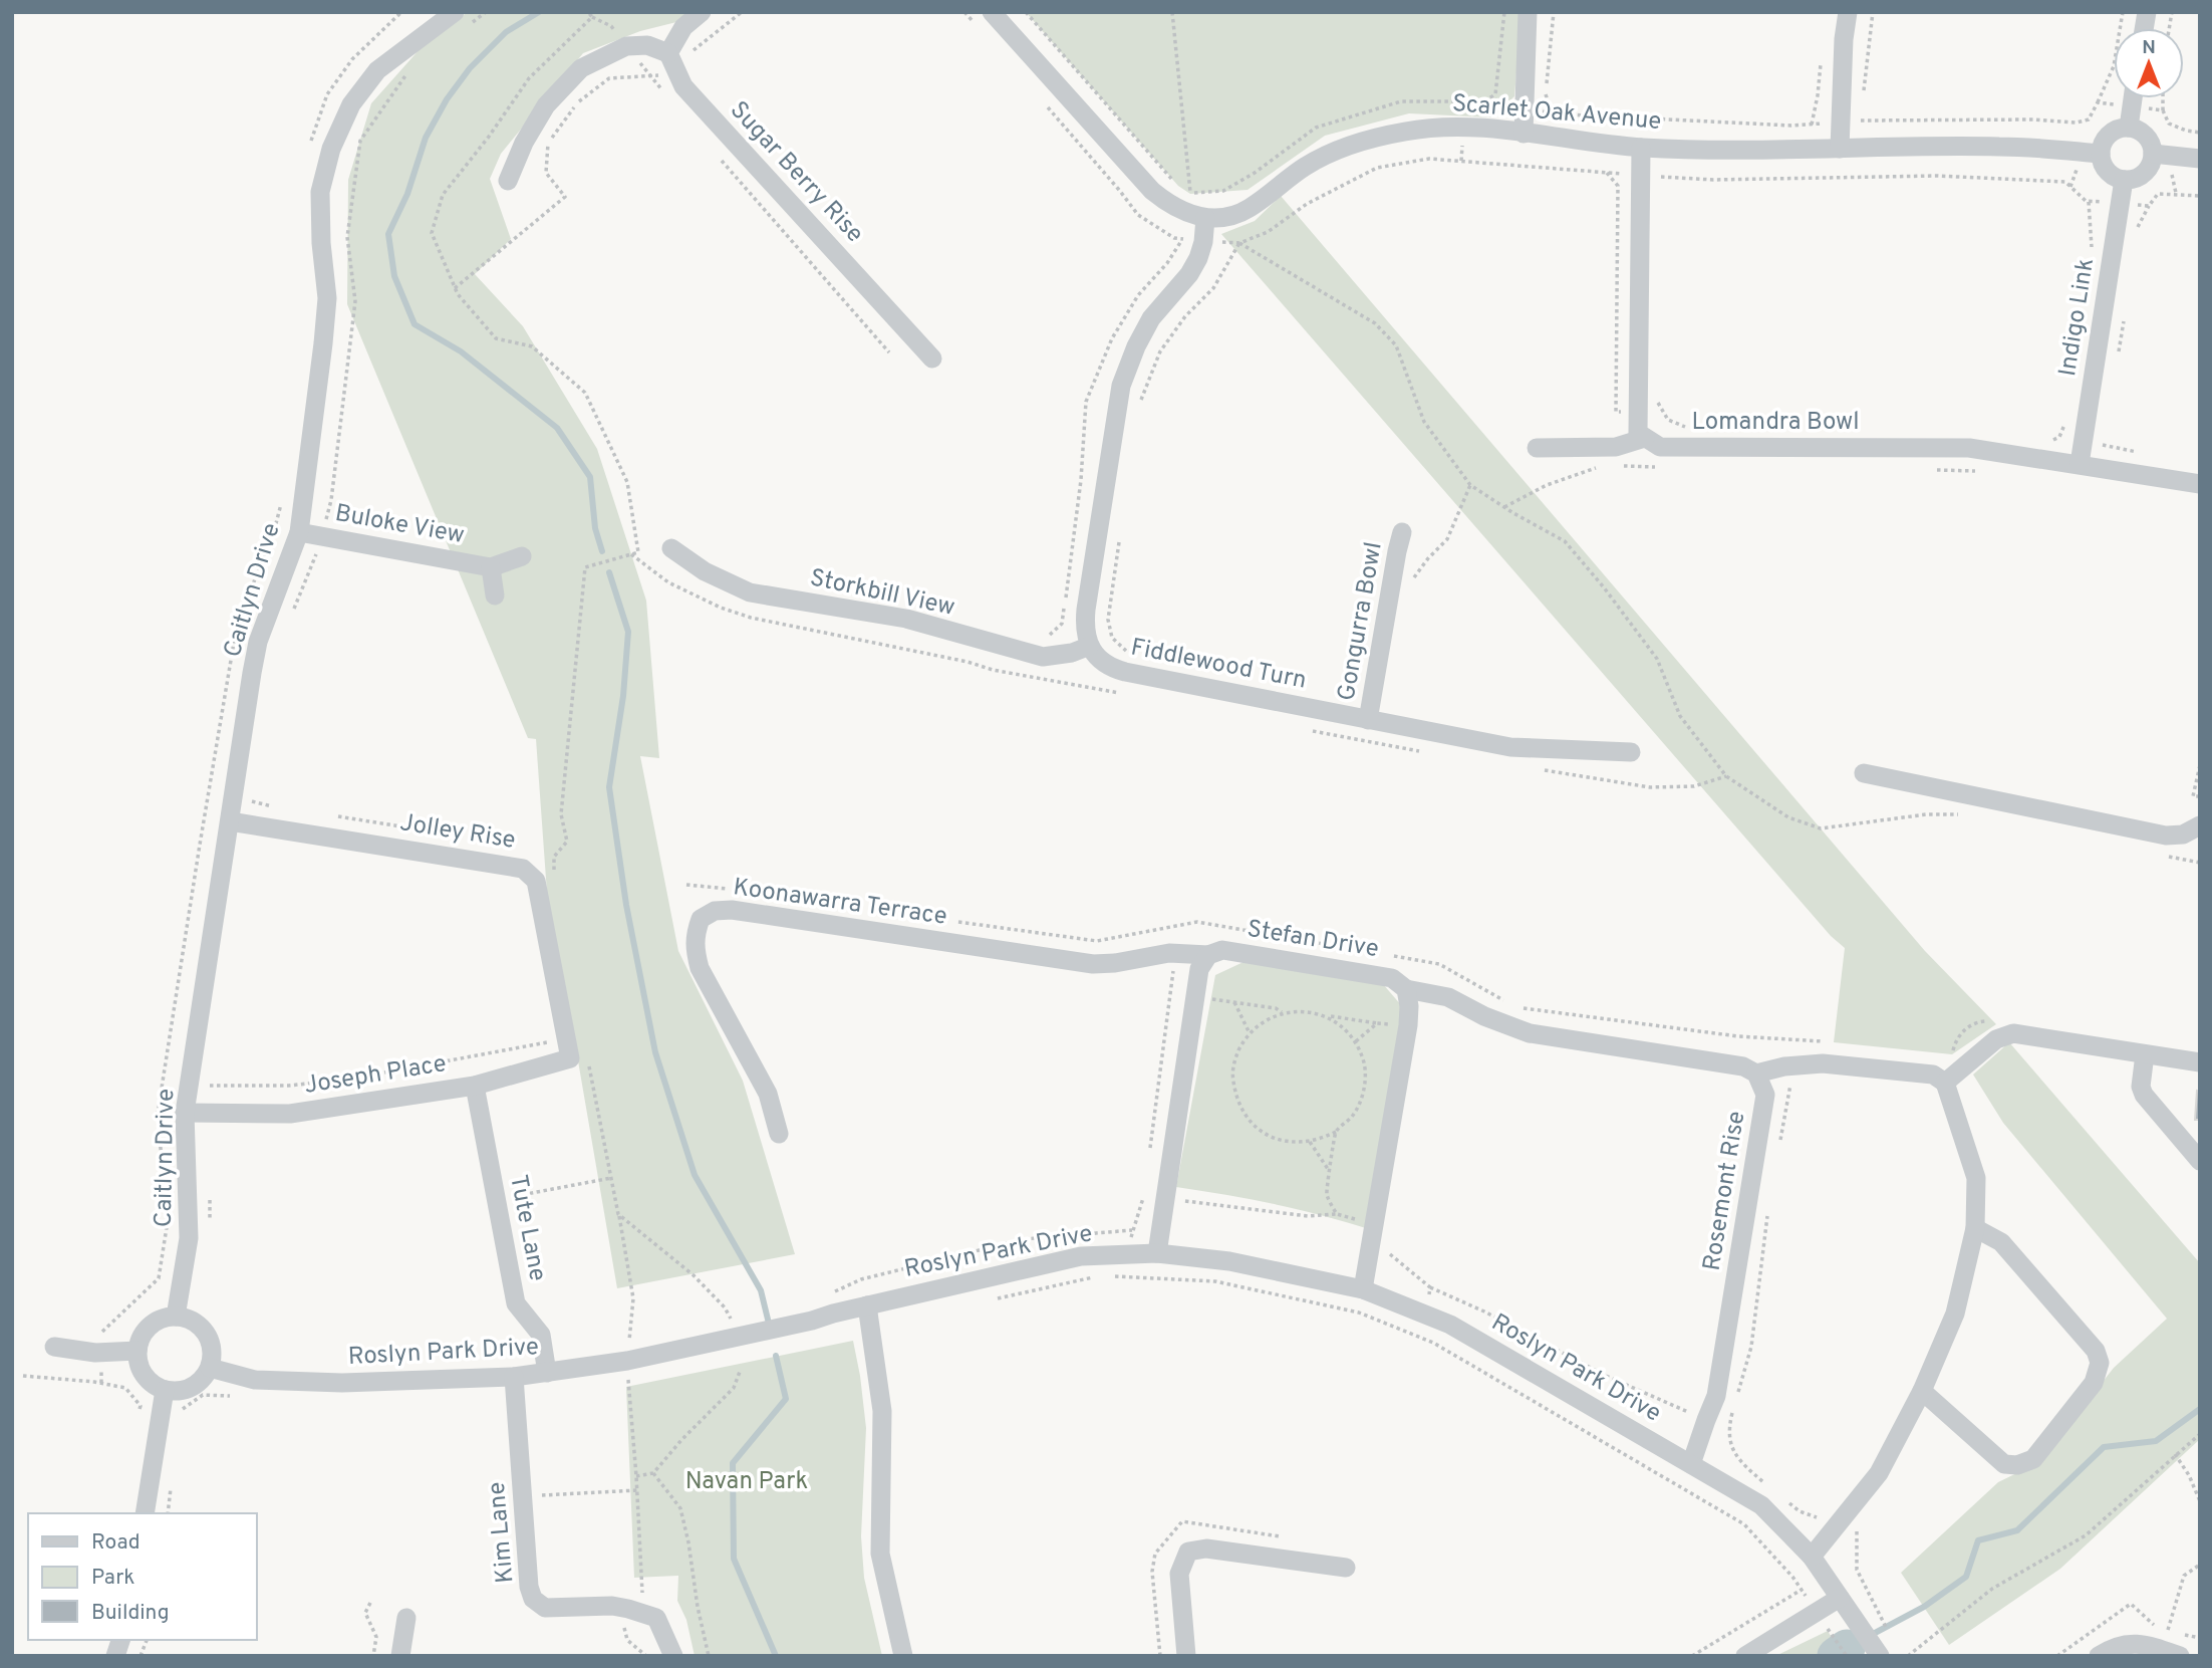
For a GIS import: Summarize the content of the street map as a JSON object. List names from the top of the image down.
{
  "streets": {
    "street": [
      "Scarlet Oak Avenue",
      "Sugar Berry Rise",
      "Indigo Link",
      "Lomandra Bowl",
      "Buloke View",
      "Caitlyn Drive",
      "Storkbill View",
      "Gongurra Bowl",
      "Fiddlewood Turn",
      "Jolley Rise",
      "Koonawarra Terrace",
      "Stefan Drive",
      "Joseph Place",
      "Rosemont Rise",
      "Tute Lane",
      "Roslyn Park Drive",
      "Kim Lane"
    ]
  },
  "crossings": [
    ["Scarlet Oak Avenue", "Indigo Link"],
    ["Indigo Link", "Lomandra Bowl"],
    ["Buloke View", "Caitlyn Drive"],
    ["Caitlyn Drive", "Jolley Rise"],
    ["Caitlyn Drive", "Joseph Place"],
    ["Caitlyn Drive", "Roslyn Park Drive"],
    ["Storkbill View", "Fiddlewood Turn"],
    ["Gongurra Bowl", "Fiddlewood Turn"],
    ["Jolley Rise", "Joseph Place"],
    ["Koonawarra Terrace", "Stefan Drive"],
    ["Joseph Place", "Tute Lane"],
    ["Rosemont Rise", "Roslyn Park Drive"],
    ["Tute Lane", "Roslyn Park Drive"],
    ["Roslyn Park Drive", "Kim Lane"]
  ],
  "parks": ["Navan Park"],
  "legend": ["Road", "Park", "Building"],
  "north": "top"
}
